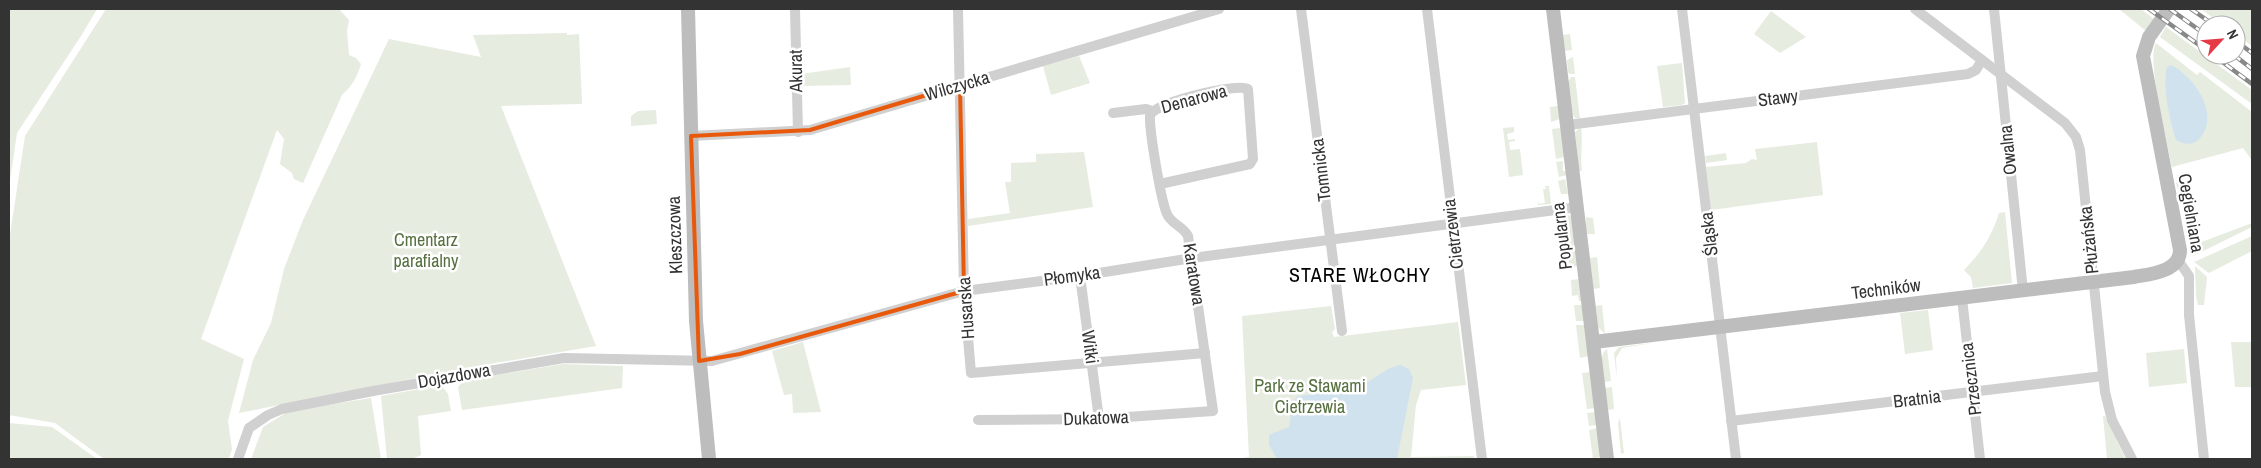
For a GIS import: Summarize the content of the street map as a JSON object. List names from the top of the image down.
{
  "streets": {
    "street": [
      "Akurat",
      "Wilczycka",
      "Stawy",
      "Denarowa",
      "Owalna",
      "Tomnicka",
      "Cegielniana",
      "Cietrzewia",
      "Śląska",
      "Kleszczowa",
      "Popularna",
      "Płużańska",
      "Karatowa",
      "Płomyka",
      "Techników",
      "Husarska",
      "Witki",
      "Dojazdowa",
      "Przecznica",
      "Bratnia",
      "Dukatowa"
    ]
  },
  "crossings": [
    ["Akurat", "Wilczycka"],
    ["Wilczycka", "Kleszczowa"],
    ["Wilczycka", "Husarska"],
    ["Stawy", "Śląska"],
    ["Stawy", "Popularna"],
    ["Stawy", "Płużańska"],
    ["Denarowa", "Karatowa"],
    ["Owalna", "Płużańska"],
    ["Owalna", "Techników"],
    ["Tomnicka", "Płomyka"],
    ["Cegielniana", "Techników"],
    ["Cietrzewia", "Płomyka"],
    ["Śląska", "Techników"],
    ["Śląska", "Bratnia"],
    ["Kleszczowa", "Płomyka"],
    ["Kleszczowa", "Dojazdowa"],
    ["Popularna", "Płomyka"],
    ["Popularna", "Techników"],
    ["Płużańska", "Techników"],
    ["Płużańska", "Bratnia"],
    ["Karatowa", "Płomyka"],
    ["Karatowa", "Husarska"],
    ["Karatowa", "Dukatowa"],
    ["Płomyka", "Husarska"],
    ["Płomyka", "Witki"],
    ["Płomyka", "Dojazdowa"],
    ["Techników", "Przecznica"],
    ["Husarska", "Witki"],
    ["Witki", "Dukatowa"],
    ["Przecznica", "Bratnia"]
  ],
  "districts": ["STARE WŁOCHY"],
  "parks": ["Cmentarz parafialny", "Park ze Stawami Cietrzewia"],
  "north": "top right"
}
